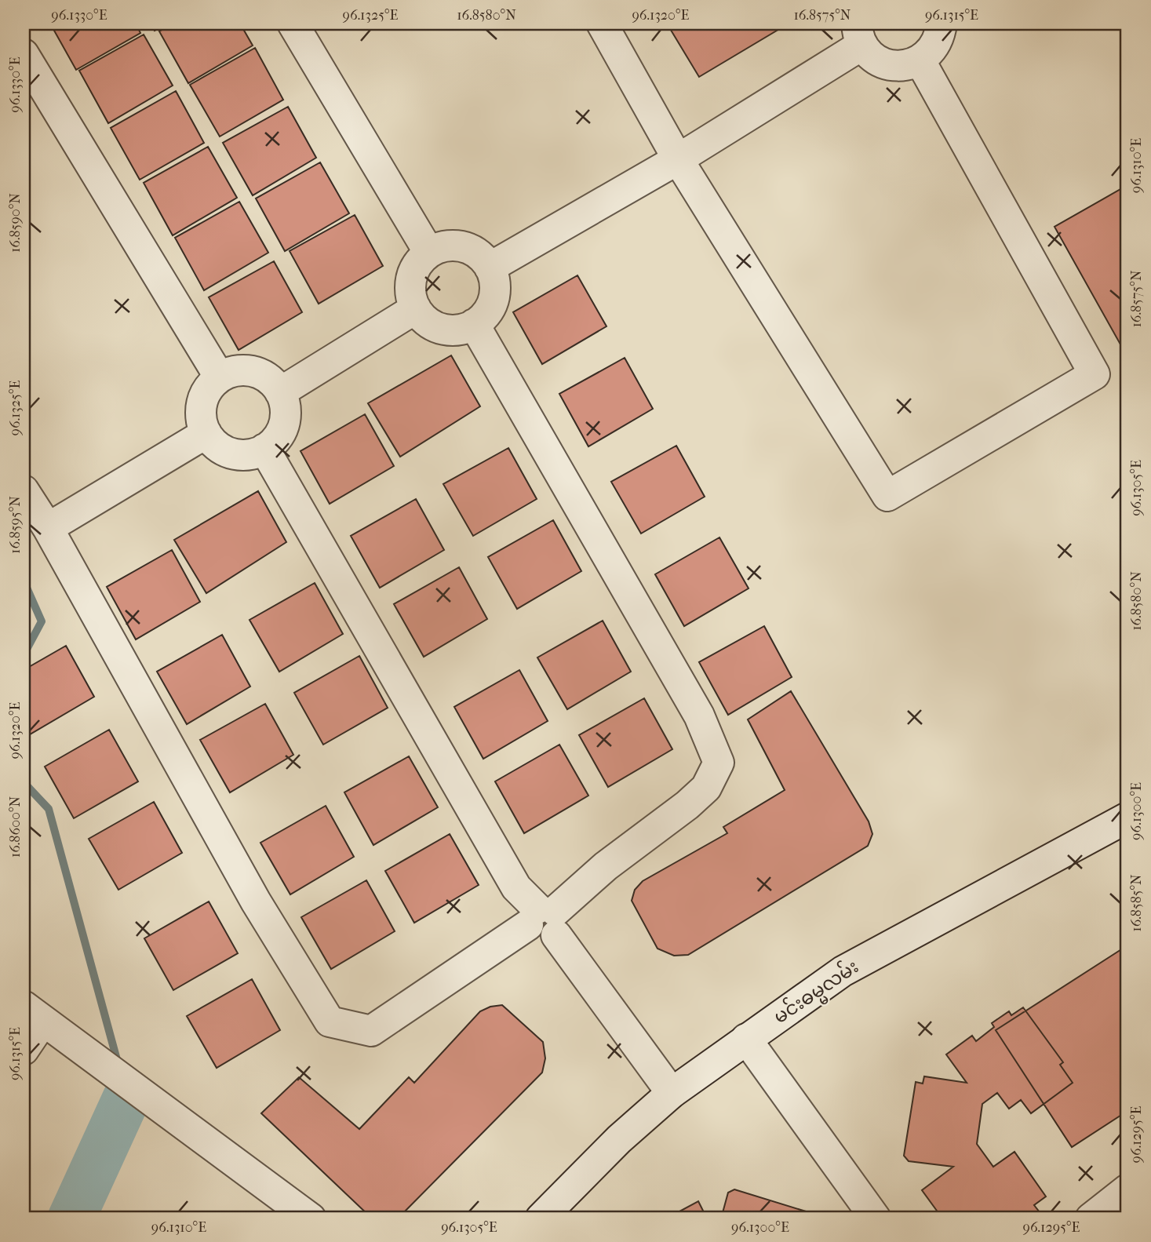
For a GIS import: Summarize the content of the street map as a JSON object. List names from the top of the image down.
{
  "streets": {
    "street": ["မင်းဓမ္မလမ်း"]
  },
  "coordinates": [
    "96.1330°E",
    "96.1325°E",
    "16.8580°N",
    "96.1320°E",
    "16.8575°N",
    "96.1315°E",
    "96.1310°E",
    "16.8590°N",
    "96.1305°E",
    "16.8595°N",
    "96.1300°E",
    "16.8600°N",
    "16.8585°N",
    "96.1295°E"
  ]
}
